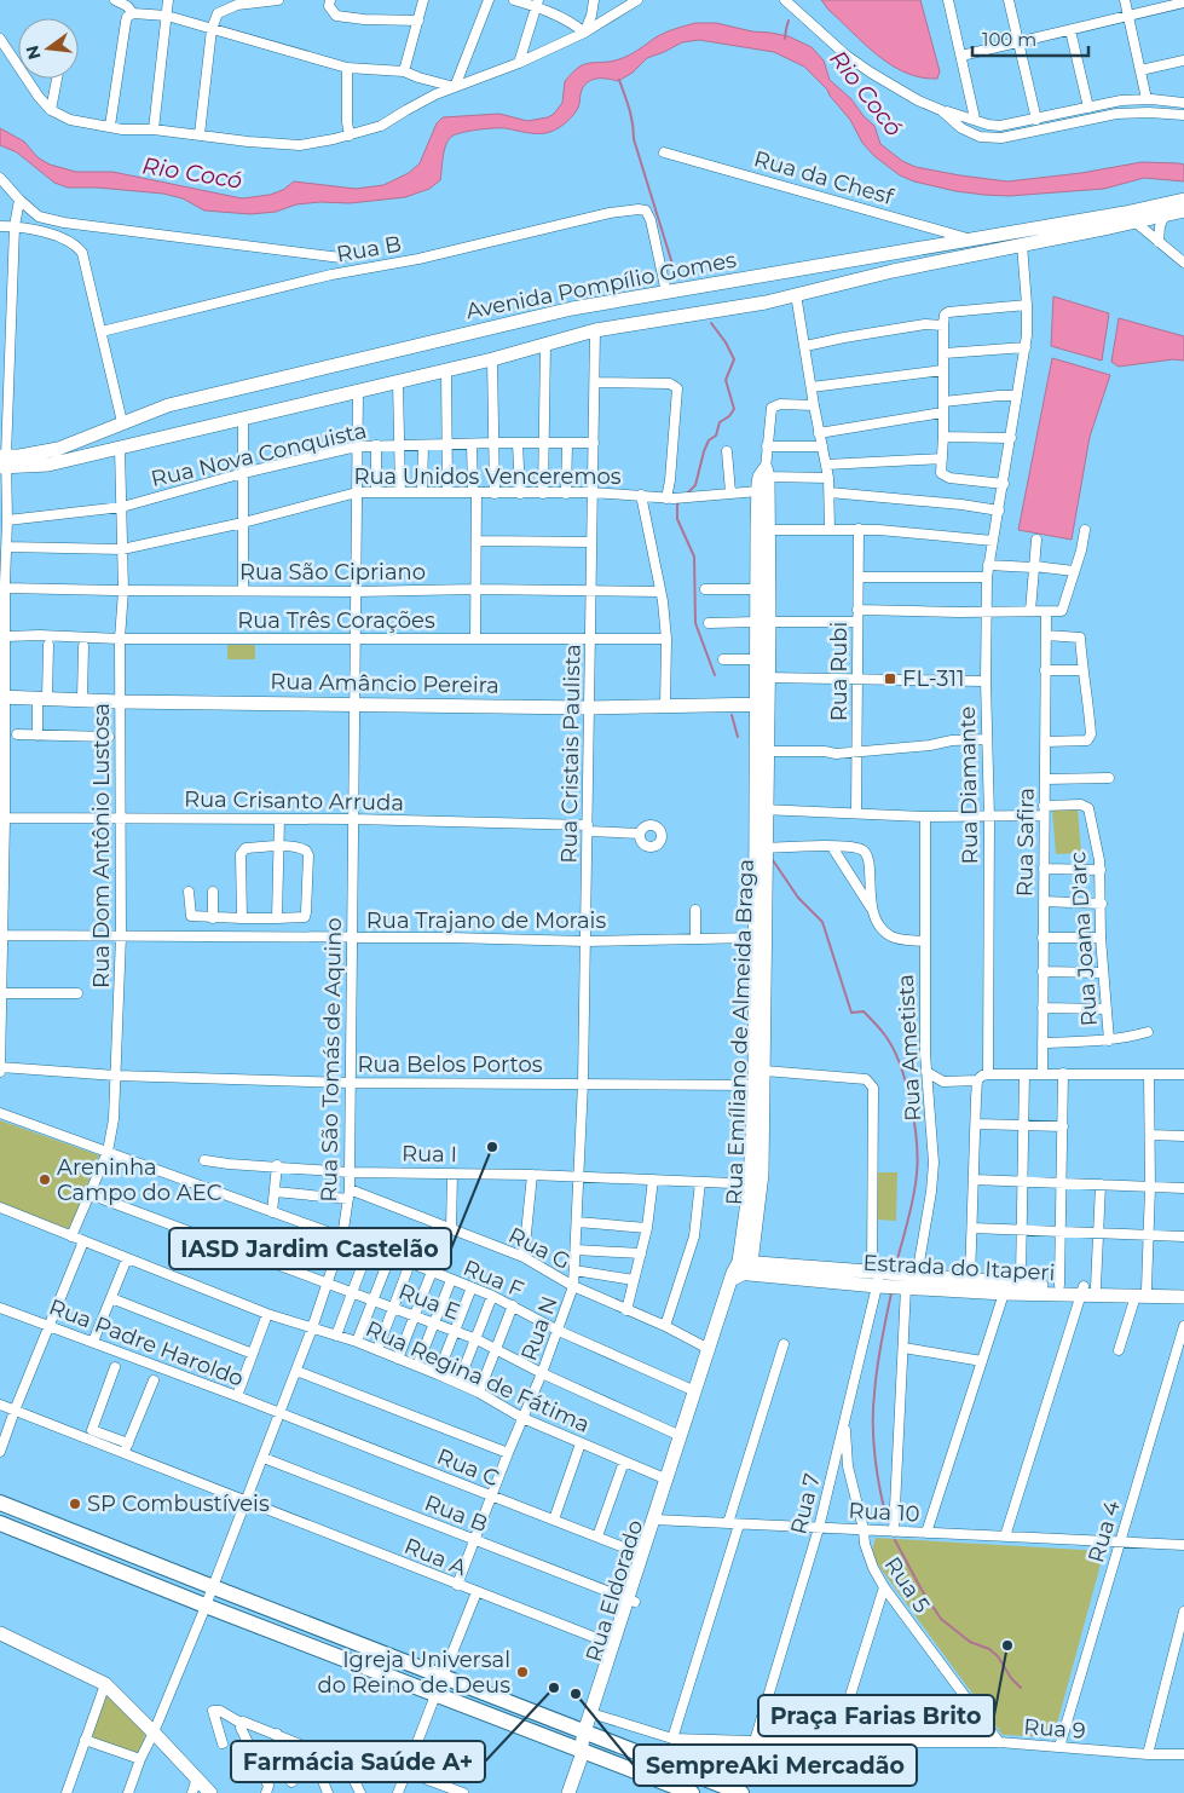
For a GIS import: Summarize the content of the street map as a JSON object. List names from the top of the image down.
{
  "streets": {
    "street": [
      "Rua da Chesf",
      "Rua B",
      "Avenida Pompílio Gomes",
      "Rua Nova Conquista",
      "Rua Unidos Venceremos",
      "Rua São Cipriano",
      "Rua Três Corações",
      "Rua Rubi",
      "Rua Amâncio Pereira",
      "Rua Cristais Paulista",
      "Rua Diamante",
      "Rua Crisanto Arruda",
      "Rua Safira",
      "Rua Dom Antônio Lustosa",
      "Rua Trajano de Morais",
      "Rua Joana D'arc",
      "Rua Emíliano de Almeida Braga",
      "Rua Ametista",
      "Rua São Tomás de Aquino",
      "Rua Belos Portos",
      "Rua I",
      "Rua G",
      "Estrada do Itaperi",
      "Rua F",
      "Rua E",
      "Rua N",
      "Rua Padre Haroldo",
      "Rua Regina de Fátima",
      "Rua C",
      "Rua 7",
      "Rua 10",
      "Rua 4",
      "Rua A",
      "Rua 5",
      "Rua Eldorado",
      "Rua 9"
    ]
  },
  "crossings": [
    ["Rua da Chesf", "Avenida Pompílio Gomes"],
    ["Rua B", "Avenida Pompílio Gomes"],
    ["Rua B", "Rua São Tomás de Aquino"],
    ["Rua B", "Rua N"],
    ["Rua B", "Rua Eldorado"],
    ["Avenida Pompílio Gomes", "Rua Cristais Paulista"],
    ["Avenida Pompílio Gomes", "Rua Diamante"],
    ["Avenida Pompílio Gomes", "Rua Dom Antônio Lustosa"],
    ["Avenida Pompílio Gomes", "Rua São Tomás de Aquino"],
    ["Rua Nova Conquista", "Rua Cristais Paulista"],
    ["Rua Nova Conquista", "Rua Dom Antônio Lustosa"],
    ["Rua Nova Conquista", "Rua São Tomás de Aquino"],
    ["Rua Unidos Venceremos", "Rua Cristais Paulista"],
    ["Rua Unidos Venceremos", "Rua Dom Antônio Lustosa"],
    ["Rua Unidos Venceremos", "Rua Emíliano de Almeida Braga"],
    ["Rua Unidos Venceremos", "Rua São Tomás de Aquino"],
    ["Rua São Cipriano", "Rua Cristais Paulista"],
    ["Rua São Cipriano", "Rua Dom Antônio Lustosa"],
    ["Rua São Cipriano", "Rua São Tomás de Aquino"],
    ["Rua Três Corações", "Rua Cristais Paulista"],
    ["Rua Três Corações", "Rua Dom Antônio Lustosa"],
    ["Rua Três Corações", "Rua São Tomás de Aquino"],
    ["Rua Amâncio Pereira", "Rua Cristais Paulista"],
    ["Rua Amâncio Pereira", "Rua Dom Antônio Lustosa"],
    ["Rua Amâncio Pereira", "Rua Emíliano de Almeida Braga"],
    ["Rua Amâncio Pereira", "Rua São Tomás de Aquino"],
    ["Rua Cristais Paulista", "Rua Crisanto Arruda"],
    ["Rua Cristais Paulista", "Rua Trajano de Morais"],
    ["Rua Cristais Paulista", "Rua Belos Portos"],
    ["Rua Cristais Paulista", "Rua I"],
    ["Rua Cristais Paulista", "Rua N"],
    ["Rua Crisanto Arruda", "Rua Dom Antônio Lustosa"],
    ["Rua Crisanto Arruda", "Rua São Tomás de Aquino"],
    ["Rua Safira", "Rua Joana D'arc"],
    ["Rua Dom Antônio Lustosa", "Rua Trajano de Morais"],
    ["Rua Dom Antônio Lustosa", "Rua Belos Portos"],
    ["Rua Dom Antônio Lustosa", "Rua F"],
    ["Rua Dom Antônio Lustosa", "Rua E"],
    ["Rua Dom Antônio Lustosa", "Rua Regina de Fátima"],
    ["Rua Trajano de Morais", "Rua Emíliano de Almeida Braga"],
    ["Rua Trajano de Morais", "Rua São Tomás de Aquino"],
    ["Rua Emíliano de Almeida Braga", "Rua Belos Portos"],
    ["Rua Emíliano de Almeida Braga", "Rua I"],
    ["Rua Emíliano de Almeida Braga", "Estrada do Itaperi"],
    ["Rua Emíliano de Almeida Braga", "Rua Eldorado"],
    ["Rua Ametista", "Estrada do Itaperi"],
    ["Rua São Tomás de Aquino", "Rua Belos Portos"],
    ["Rua São Tomás de Aquino", "Rua I"],
    ["Rua São Tomás de Aquino", "Rua G"],
    ["Rua São Tomás de Aquino", "Rua F"],
    ["Rua São Tomás de Aquino", "Rua E"],
    ["Rua São Tomás de Aquino", "Rua Padre Haroldo"],
    ["Rua São Tomás de Aquino", "Rua Regina de Fátima"],
    ["Rua São Tomás de Aquino", "Rua C"],
    ["Rua São Tomás de Aquino", "Rua A"],
    ["Rua Belos Portos", "Estrada do Itaperi"],
    ["Rua Belos Portos", "Rua 7"],
    ["Rua I", "Rua N"],
    ["Rua G", "Rua N"],
    ["Rua G", "Rua Eldorado"],
    ["Estrada do Itaperi", "Rua 7"],
    ["Estrada do Itaperi", "Rua Eldorado"],
    ["Rua F", "Rua N"],
    ["Rua F", "Rua Eldorado"],
    ["Rua E", "Rua N"],
    ["Rua E", "Rua Eldorado"],
    ["Rua N", "Rua Regina de Fátima"],
    ["Rua N", "Rua C"],
    ["Rua N", "Rua A"],
    ["Rua Padre Haroldo", "Rua C"],
    ["Rua Regina de Fátima", "Rua Eldorado"],
    ["Rua C", "Rua Eldorado"],
    ["Rua 7", "Rua 10"],
    ["Rua 7", "Rua 5"],
    ["Rua 7", "Rua 9"],
    ["Rua 10", "Rua 4"],
    ["Rua 10", "Rua 5"],
    ["Rua 10", "Rua Eldorado"],
    ["Rua 4", "Rua 9"],
    ["Rua A", "Rua Eldorado"],
    ["Rua 5", "Rua 9"],
    ["Rua Eldorado", "Rua 9"]
  ],
  "water": ["Rio Cocó"],
  "places": {
    "transit": ["FL-311"],
    "other": [
      "IASD Jardim Castelão",
      "Areninha Campo do AEC",
      "SP Combustíveis",
      "Praça Farias Brito",
      "Igreja Universal do Reino de Deus",
      "Farmácia Saúde A+",
      "SempreAki Mercadão"
    ]
  },
  "scale_bar": "100 m",
  "north": "left"
}
